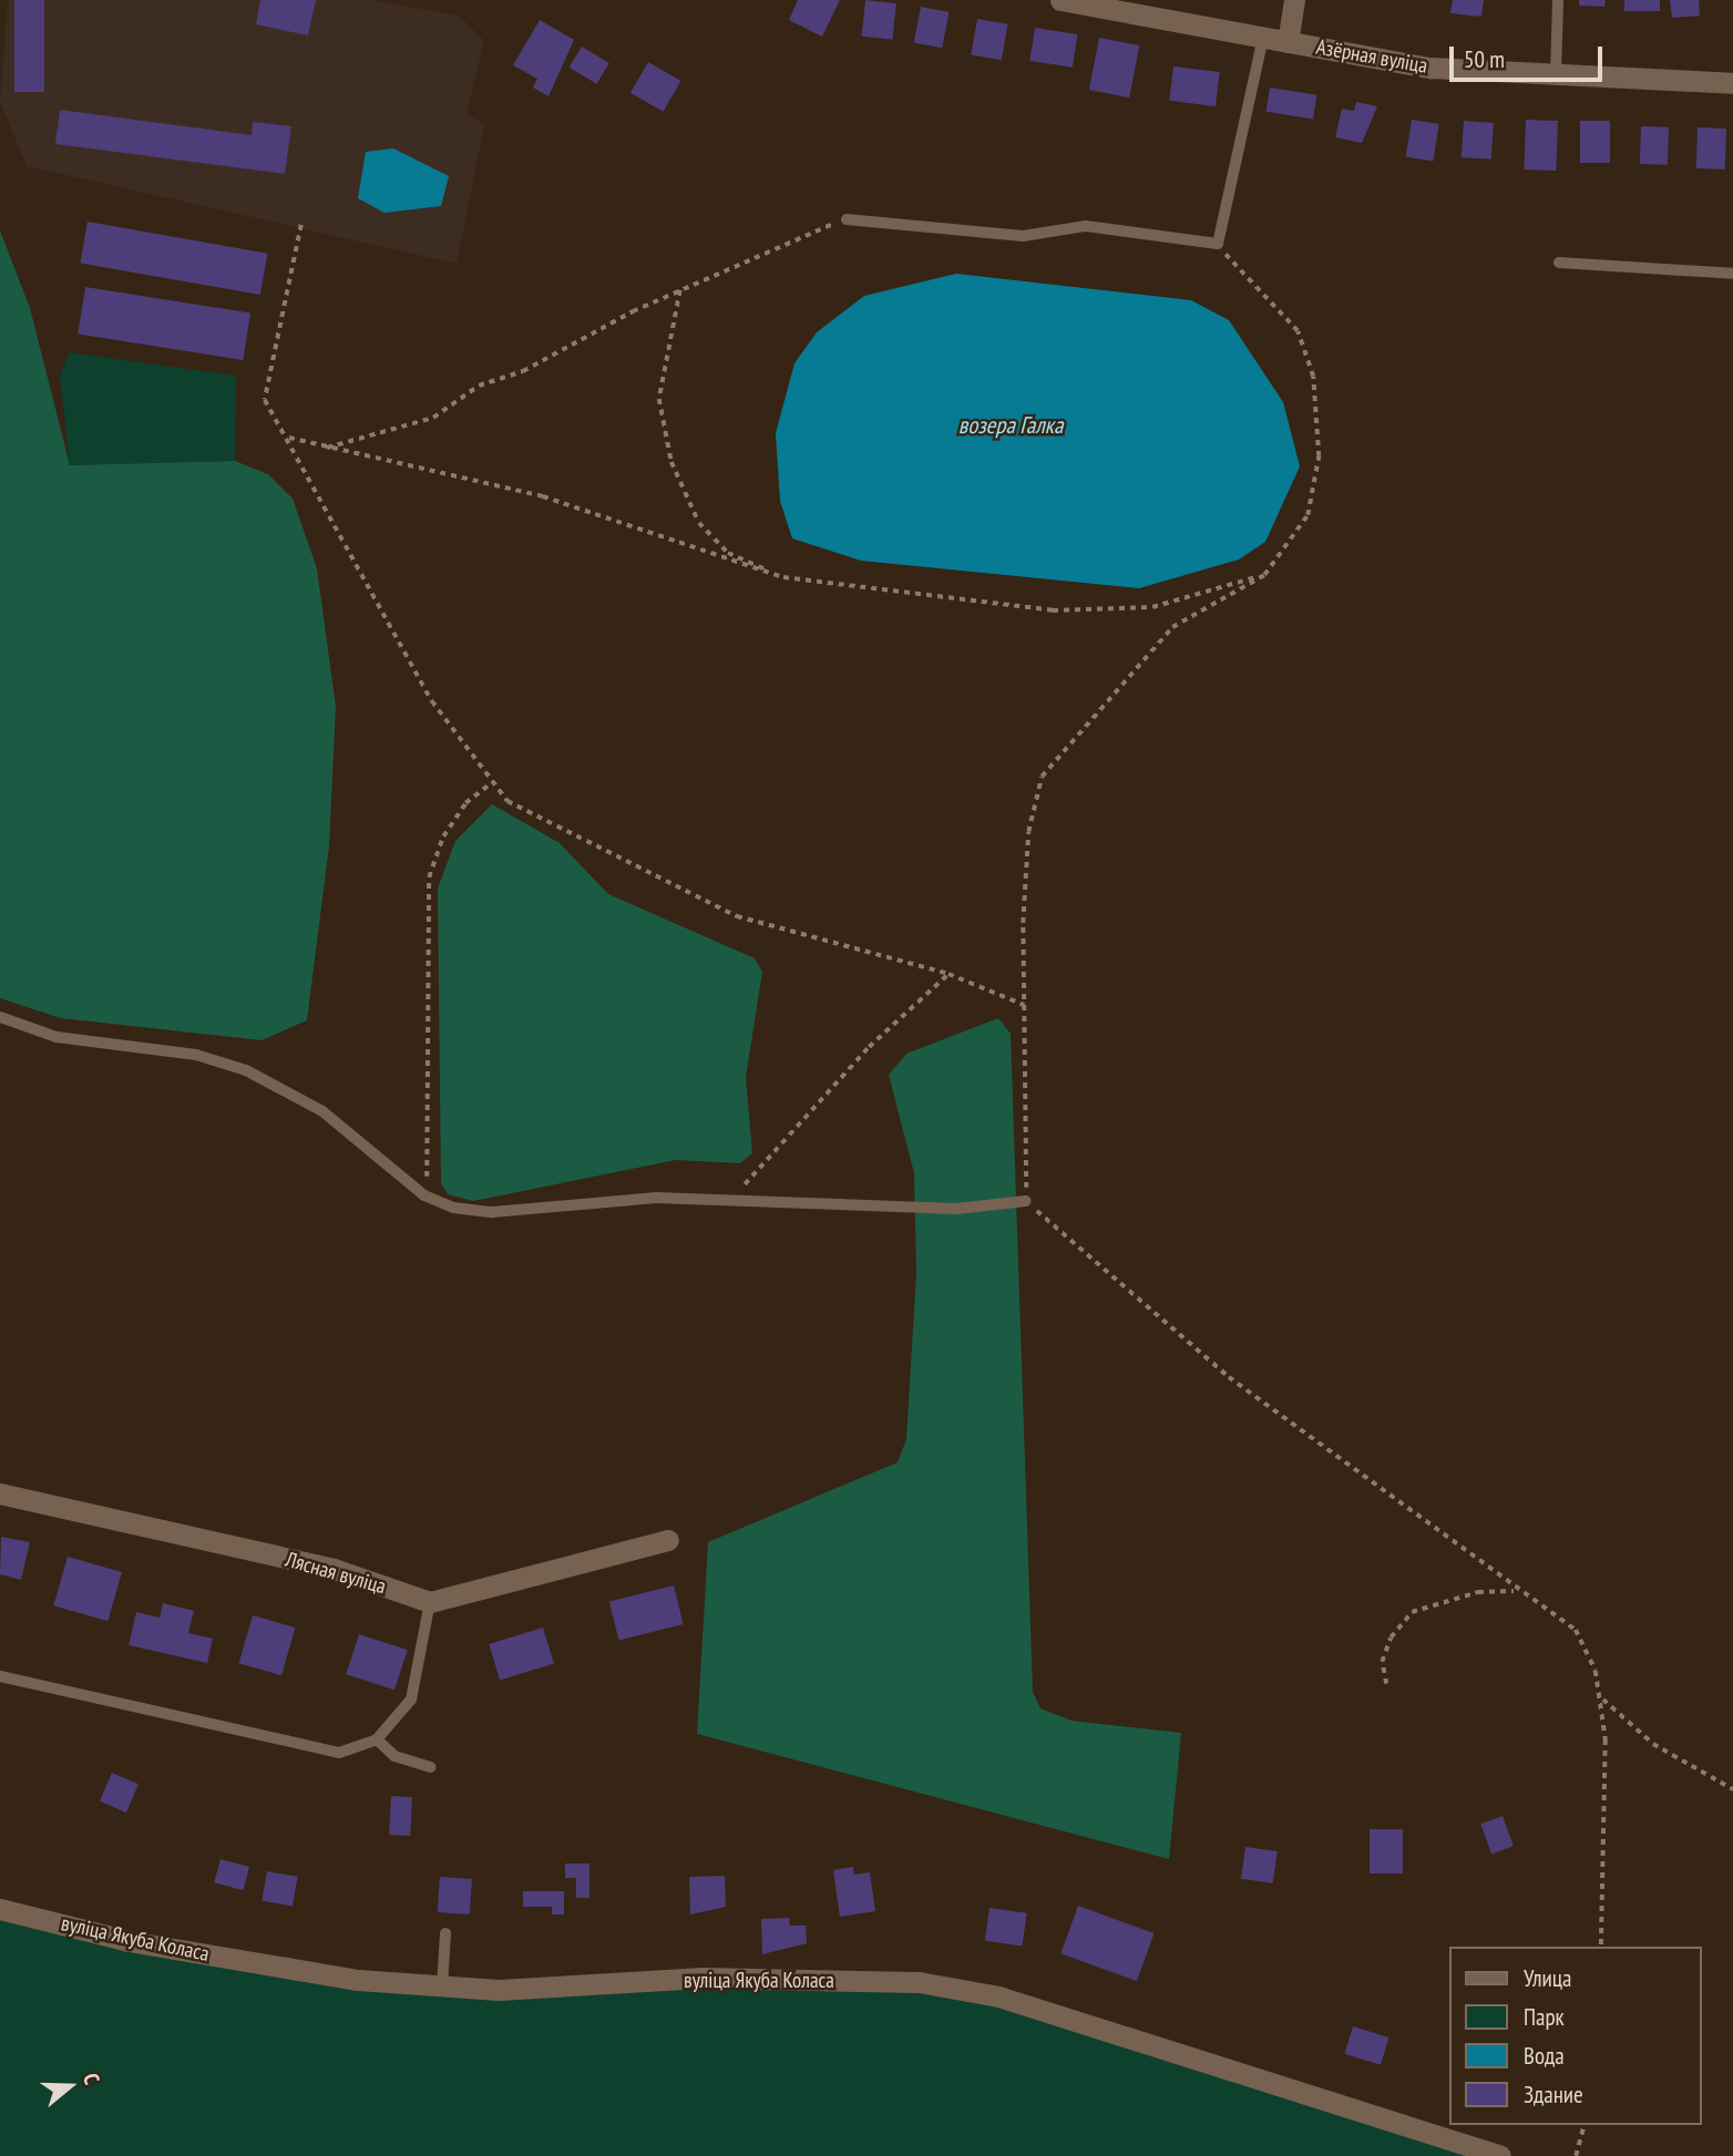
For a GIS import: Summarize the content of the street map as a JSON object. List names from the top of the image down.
{
  "streets": {
    "street": ["Азёрная вуліца", "Лясная вуліца", "вуліца Якуба Коласа"]
  },
  "water": ["возера Галка"],
  "legend": [
    "Улица",
    "Парк",
    "Вода",
    "Здание"
  ],
  "scale_bar": "50 m",
  "north": "right"
}
